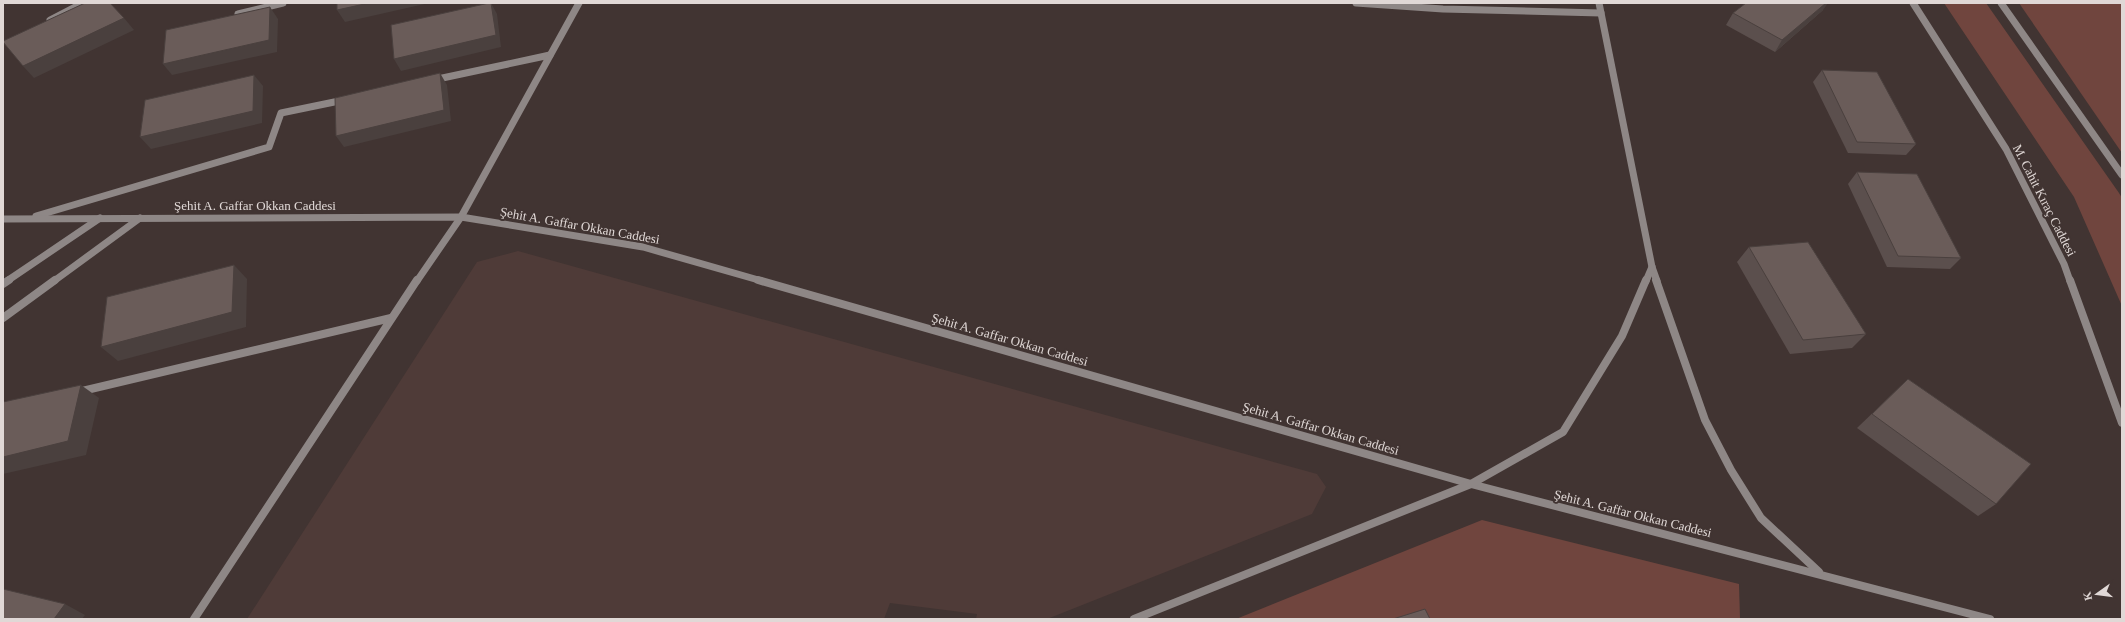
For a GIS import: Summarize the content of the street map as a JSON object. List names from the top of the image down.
{
  "streets": {
    "street": ["M. Cahit Kıraç Caddesi", "Şehit A. Gaffar Okkan Caddesi"]
  },
  "north": "left"
}
